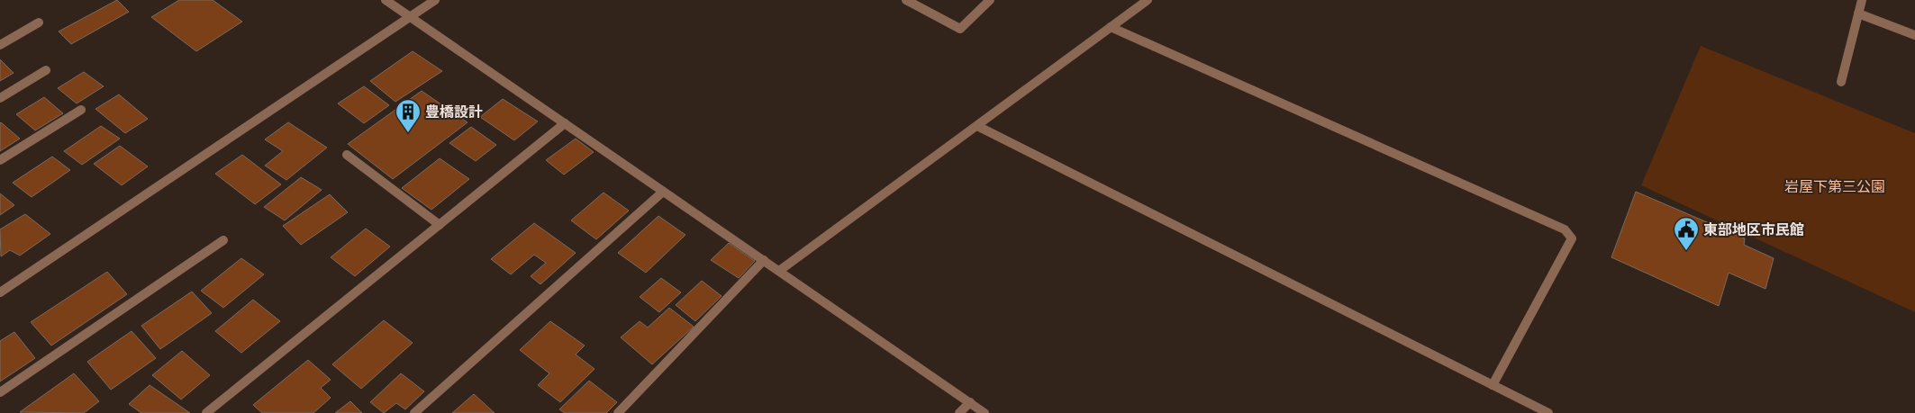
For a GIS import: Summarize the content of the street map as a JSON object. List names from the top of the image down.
{
  "parks": ["岩屋下第三公園"],
  "places": {
    "building": ["豊橋設計"],
    "public building": ["東部地区市民館"]
  }
}
